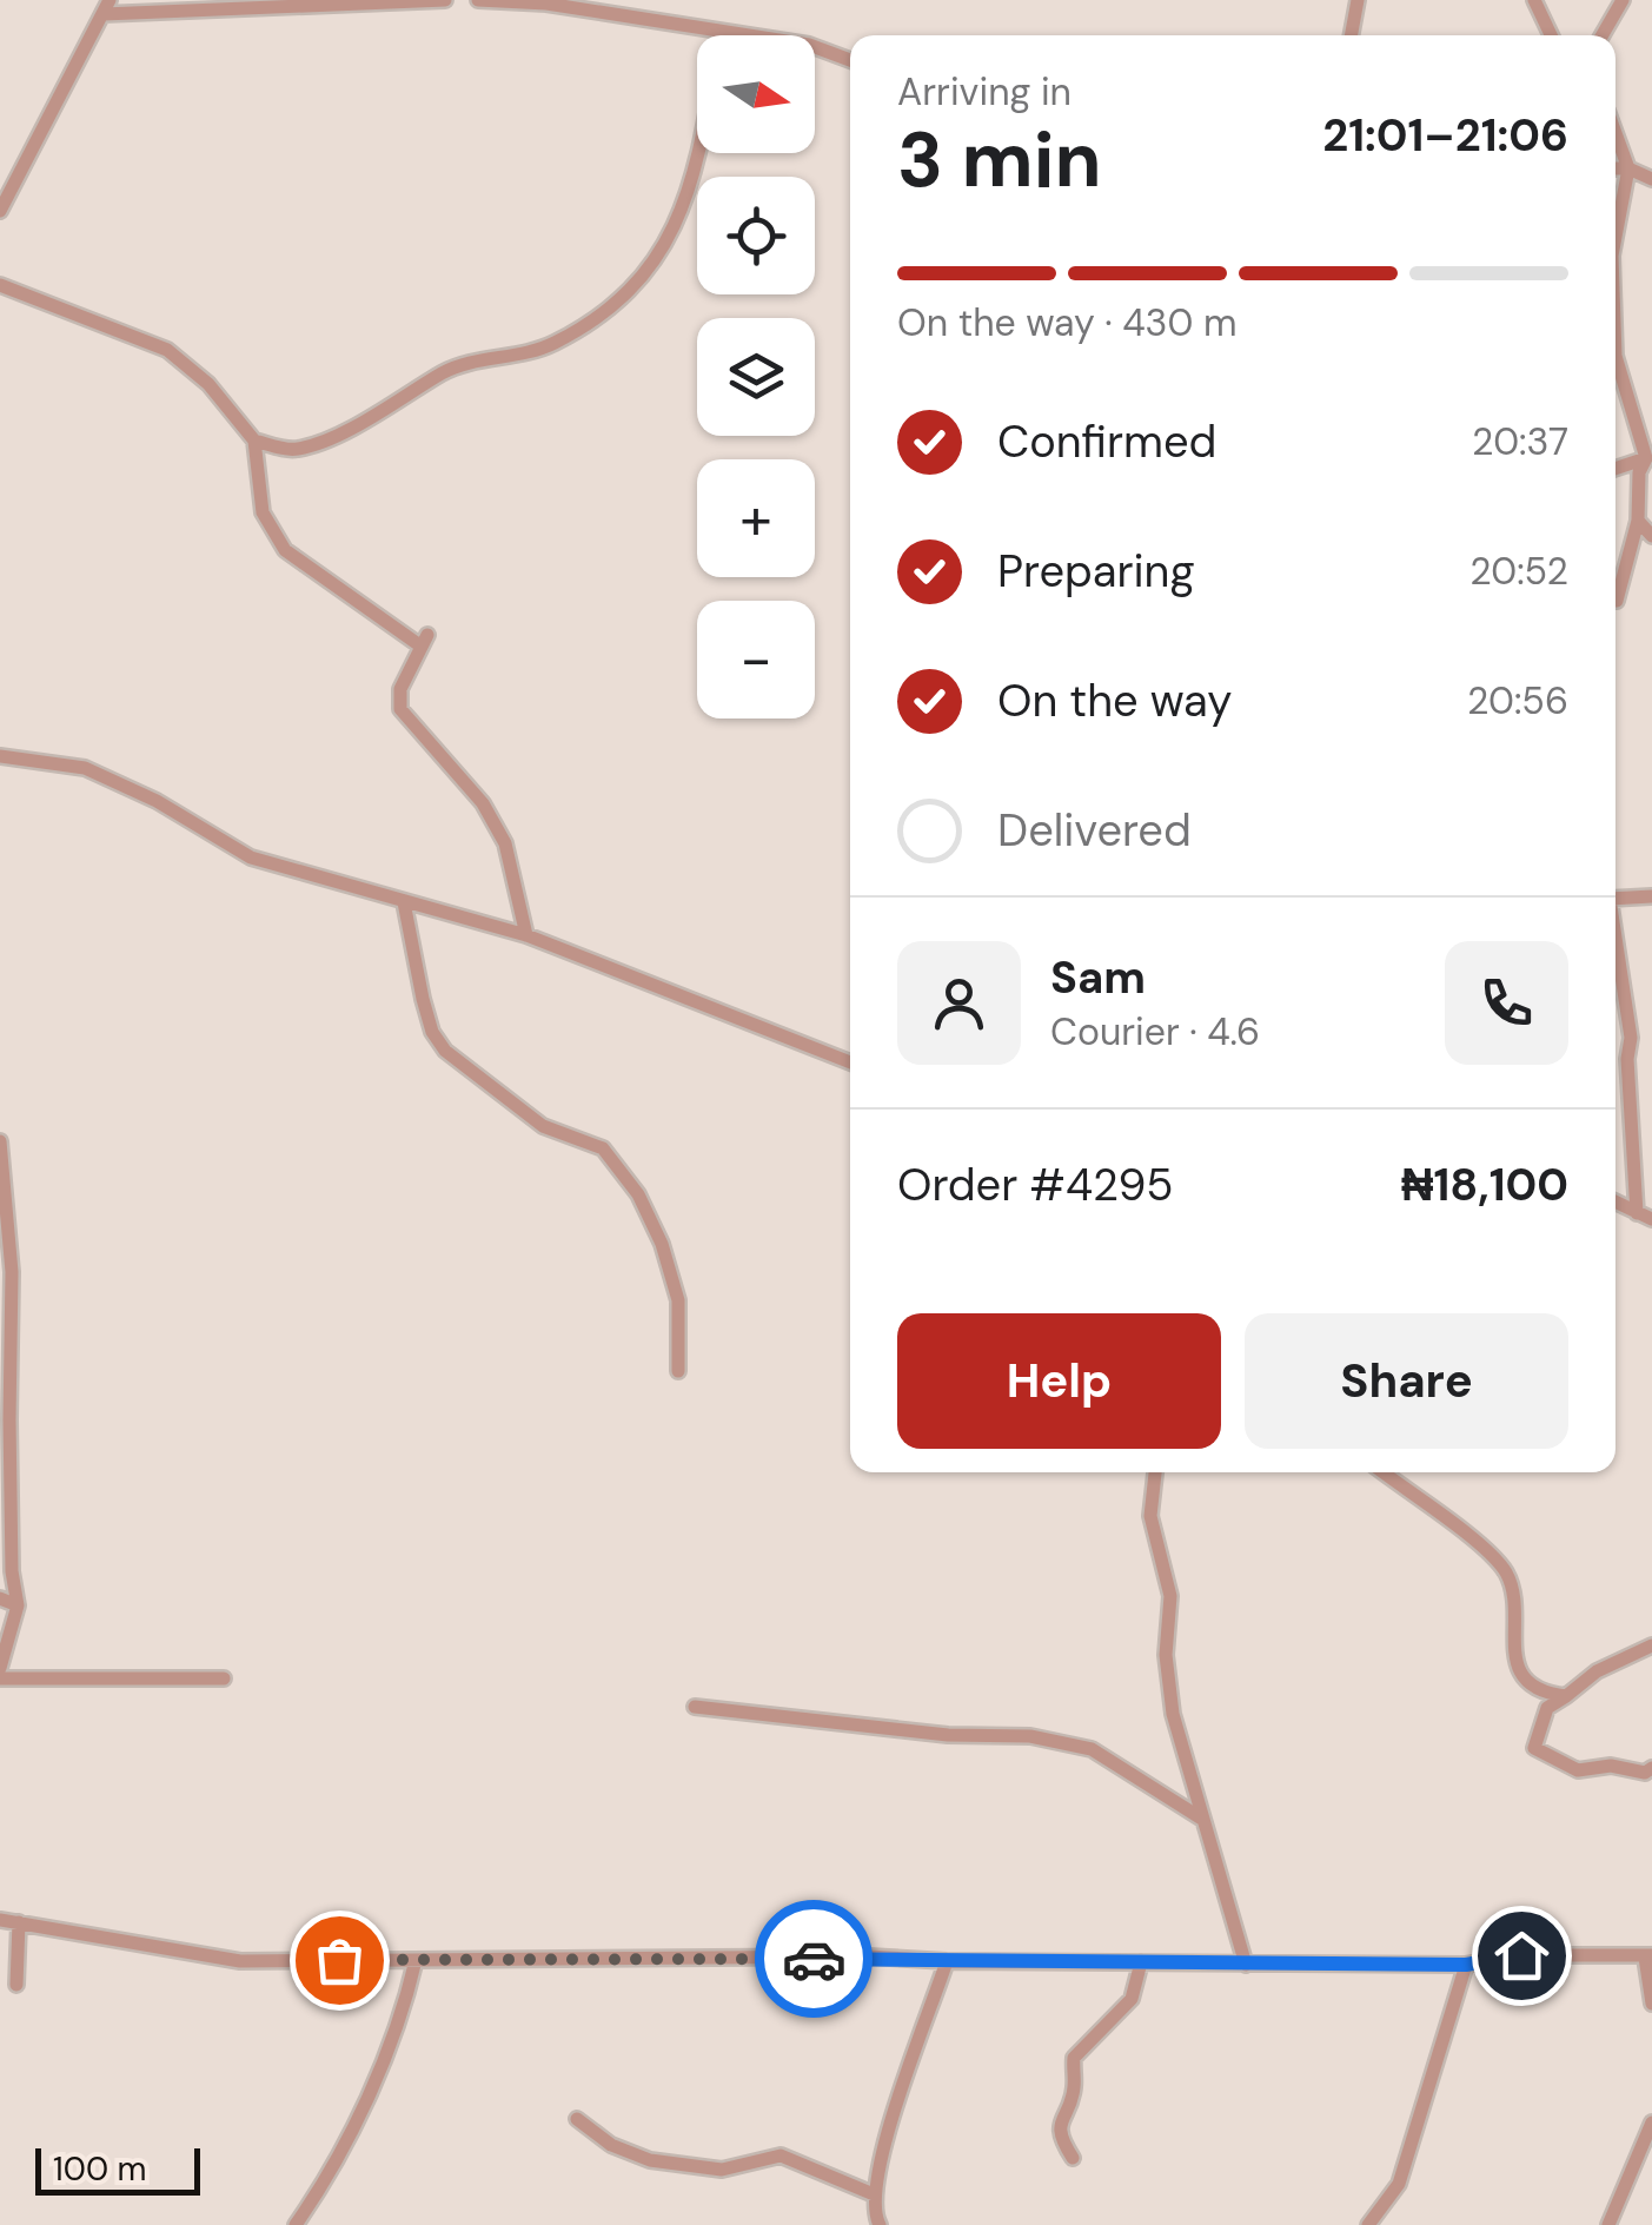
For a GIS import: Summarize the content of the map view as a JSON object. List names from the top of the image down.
{
  "scale_bar": "100 m",
  "north": "right",
  "page": {
    "map_buttons": ["+", "−"],
    "heading": ["3 min", "Arriving in", "21:01–21:06"],
    "panel": [
      "Sam",
      "Courier · 4.6",
      "Order #4295",
      "₦18,100"
    ],
    "bar": "On the way · 430 m",
    "list": [
      ["Confirmed", "20:37"],
      ["Preparing", "20:52"],
      ["On the way", "20:56"],
      "Delivered"
    ],
    "buttons": ["Help", "Share"],
    "scale": "100 m"
  }
}
